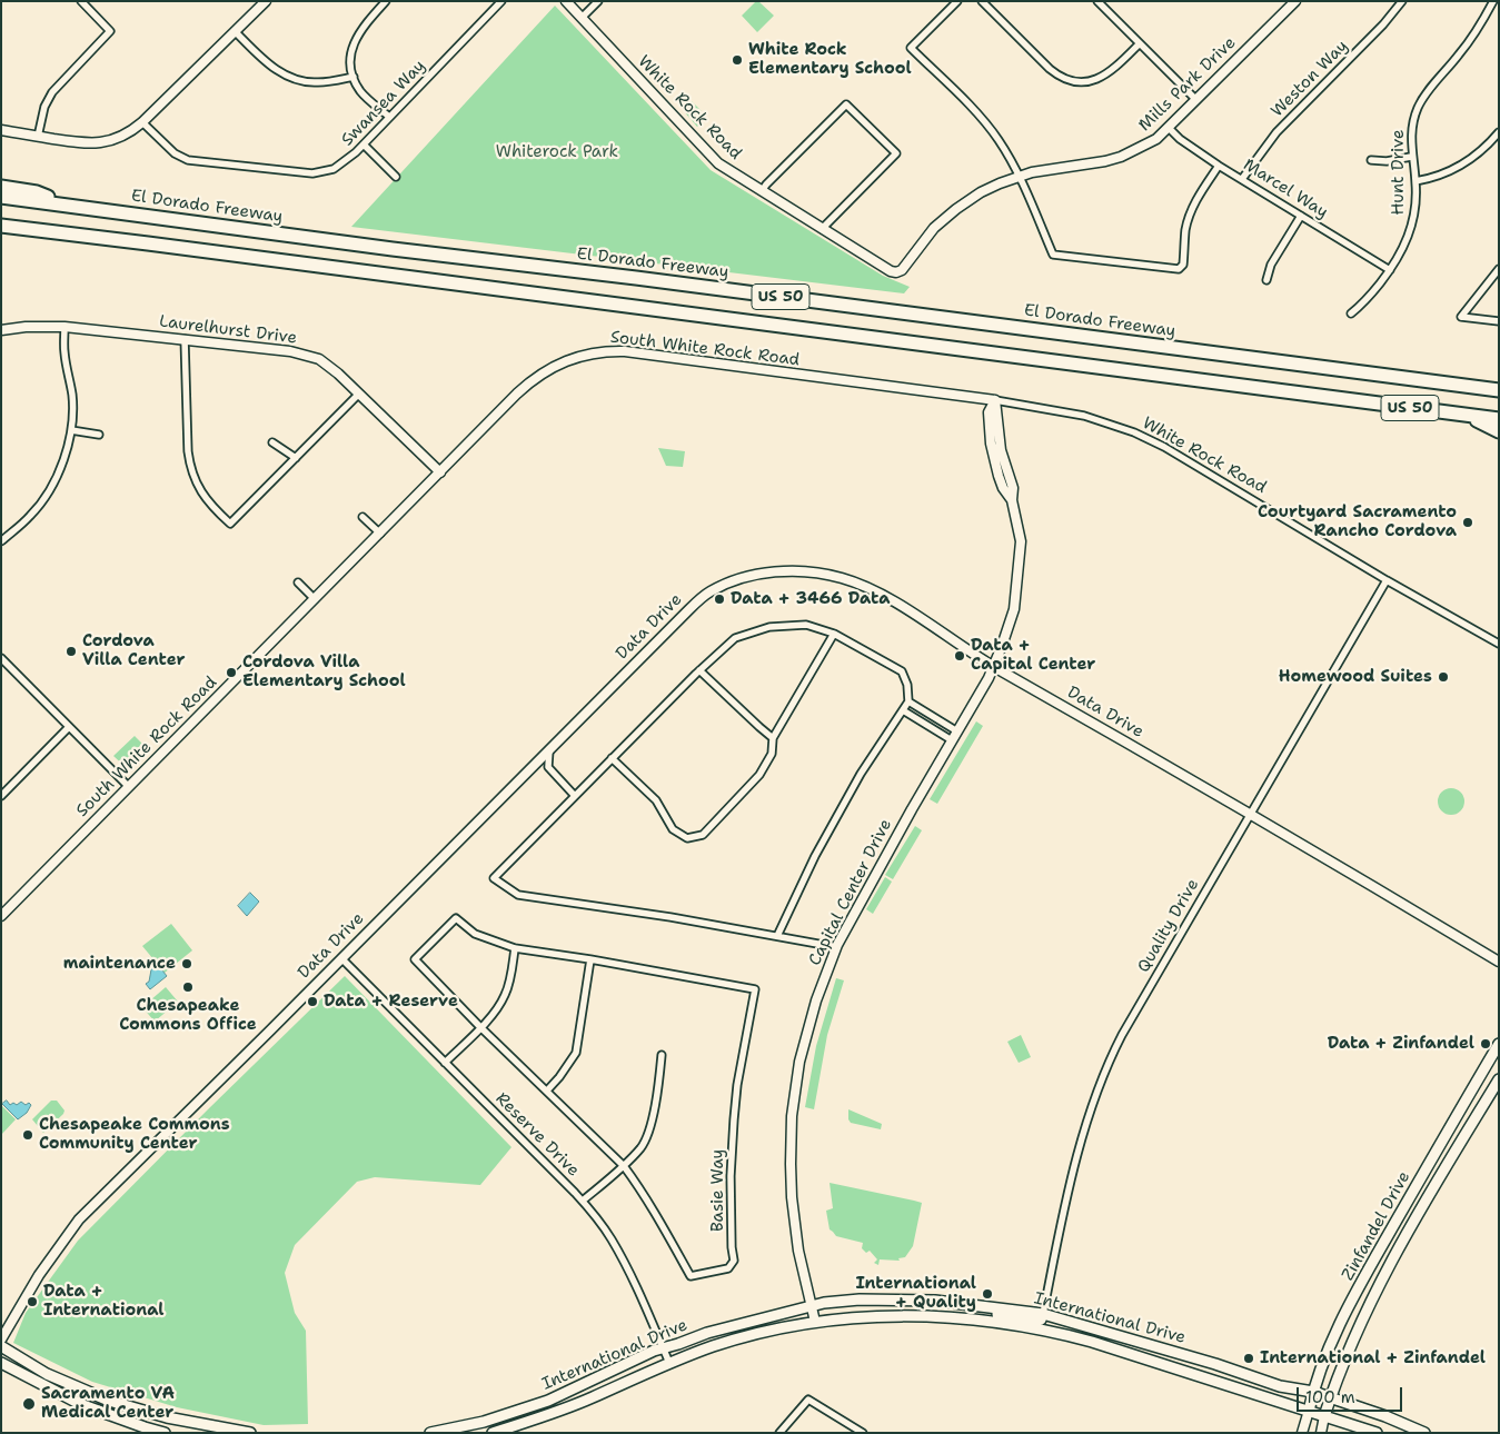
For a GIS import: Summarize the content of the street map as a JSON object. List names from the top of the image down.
{
  "streets": {
    "highway": ["El Dorado Freeway", "US 50"],
    "main road": ["Zinfandel Drive", "International Drive"],
    "street": [
      "Weston Way",
      "Mills Park Drive",
      "Swansea Way",
      "White Rock Road",
      "Hunt Drive",
      "Marcel Way",
      "Laurelhurst Drive",
      "South White Rock Road",
      "Data Drive",
      "Capital Center Drive",
      "Quality Drive",
      "Reserve Drive",
      "Basie Way"
    ]
  },
  "crossings": [
    ["Weston Way", "Marcel Way"],
    ["Mills Park Drive", "White Rock Road"],
    ["Mills Park Drive", "Marcel Way"],
    ["White Rock Road", "South White Rock Road"],
    ["White Rock Road", "Capital Center Drive"],
    ["White Rock Road", "Quality Drive"],
    ["Hunt Drive", "Marcel Way"],
    ["Laurelhurst Drive", "South White Rock Road"],
    ["South White Rock Road", "Capital Center Drive"],
    ["Data Drive", "Capital Center Drive"],
    ["Data Drive", "Quality Drive"],
    ["Data Drive", "Reserve Drive"],
    ["Capital Center Drive", "International Drive"],
    ["Quality Drive", "International Drive"],
    ["Reserve Drive", "International Drive"],
    ["Zinfandel Drive", "International Drive"]
  ],
  "parks": ["Whiterock Park"],
  "places": [
    "White Rock Elementary School",
    "Courtyard Sacramento Rancho Cordova",
    "Data + 3466 Data",
    "Cordova Villa Center",
    "Data + Capital Center",
    "Cordova Villa Elementary School",
    "Homewood Suites",
    "maintenance",
    "Chesapeake Commons Office",
    "Data + Reserve",
    "Data + Zinfandel",
    "Chesapeake Commons Community Center",
    "International + Quality",
    "Data + International",
    "International + Zinfandel",
    "Sacramento VA Medical Center"
  ],
  "scale_bar": "100 m"
}
